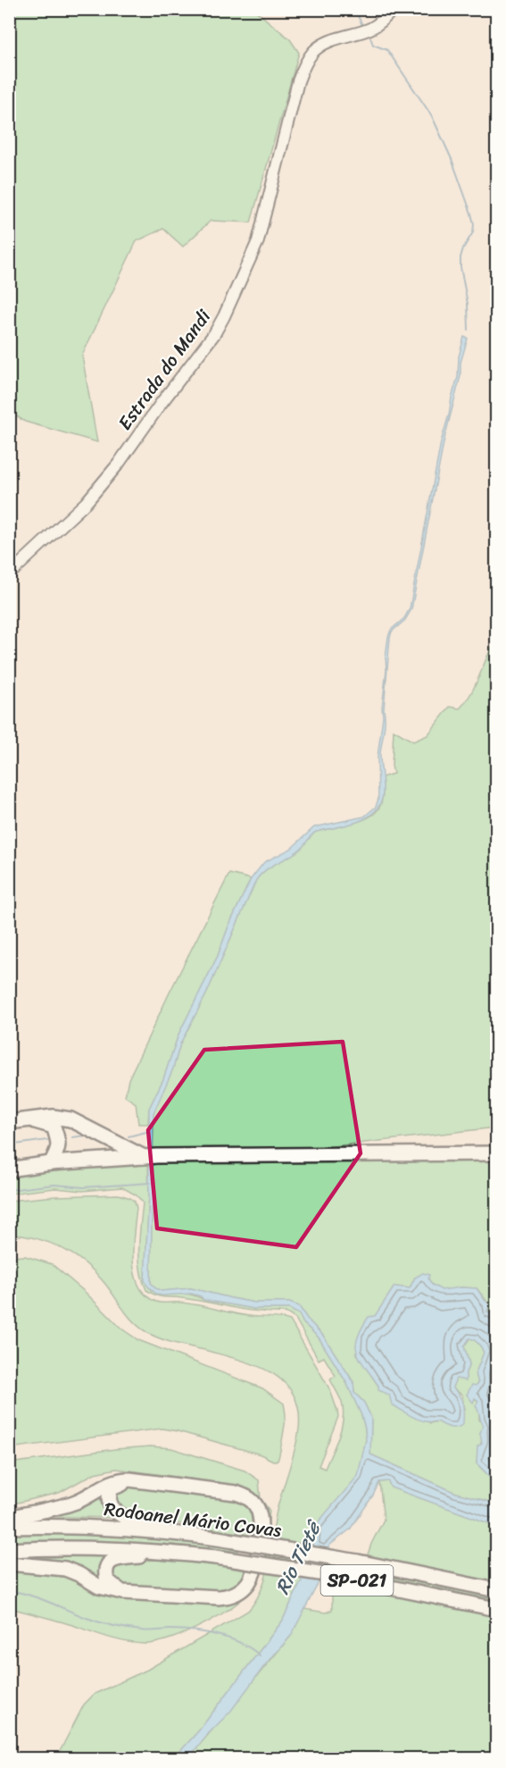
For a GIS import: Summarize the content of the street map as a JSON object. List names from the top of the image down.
{
  "streets": {
    "highway": ["Rodoanel Mário Covas", "SP-021"],
    "main road": ["Estrada do Mandi"]
  },
  "water": ["Rio Tietê"]
}
